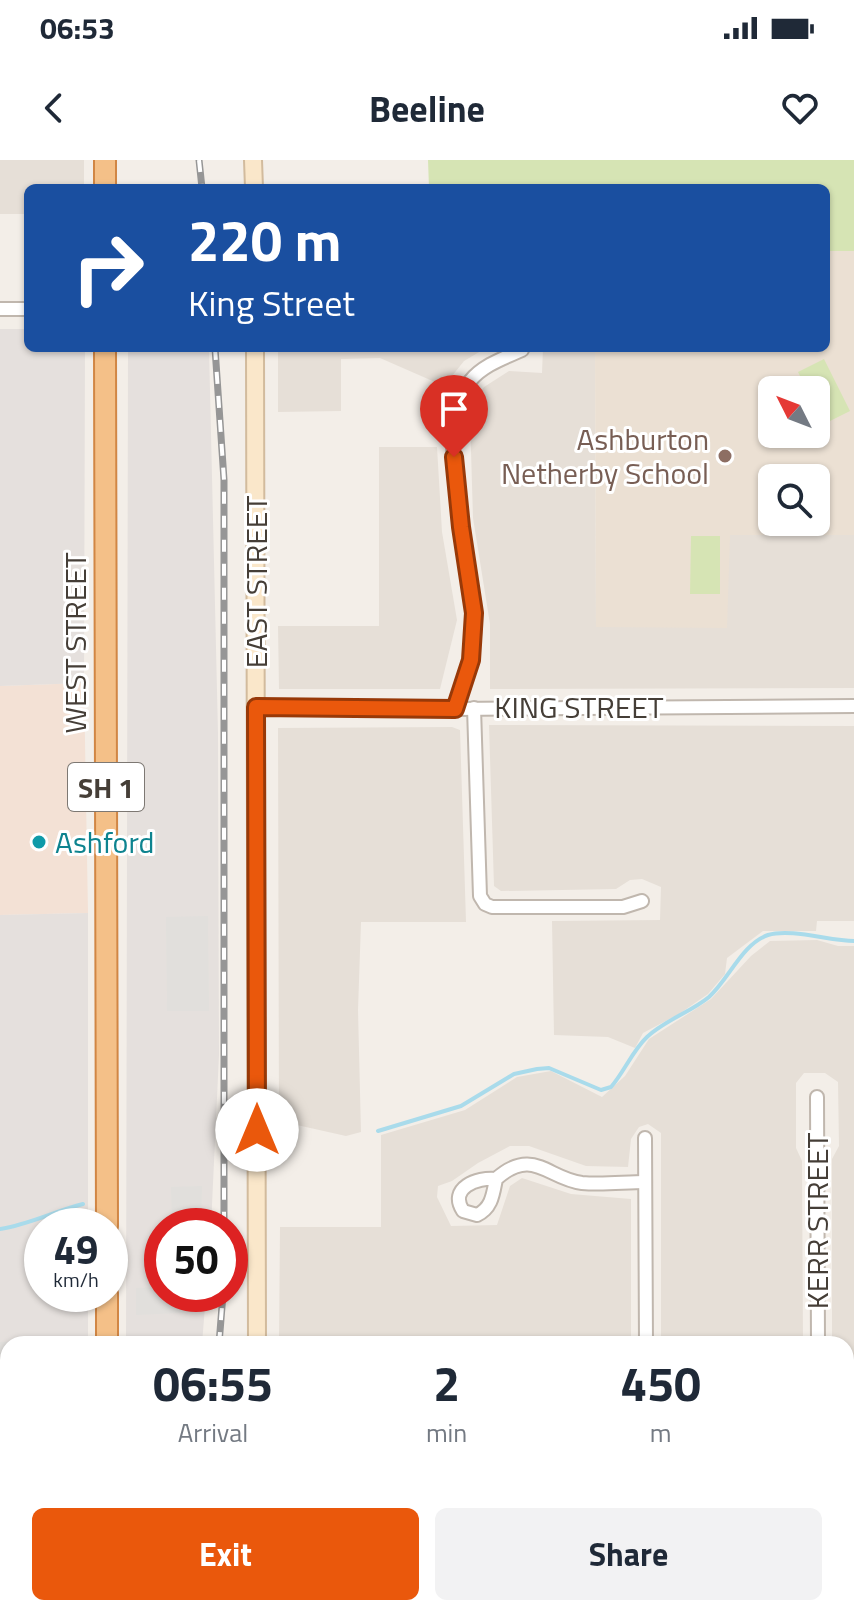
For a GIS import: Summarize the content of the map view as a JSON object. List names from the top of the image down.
{
  "streets": {
    "highway": ["WEST STREET", "SH 1"],
    "main road": ["EAST STREET"],
    "street": ["KING STREET", "KERR STREET"]
  },
  "crossings": [
    ["EAST STREET", "KING STREET"]
  ],
  "places": ["Ashburton Netherby School", "Ashford"],
  "north": "top left",
  "page": {
    "status": "06:53",
    "header": "Beeline",
    "turn": ["220 m", "King Street"],
    "speed": "49 km/h",
    "limit": "50",
    "eta": [
      "06:55",
      "Arrival",
      "2",
      "min",
      "450",
      "m"
    ],
    "buttons": ["Exit", "Share"]
  }
}
